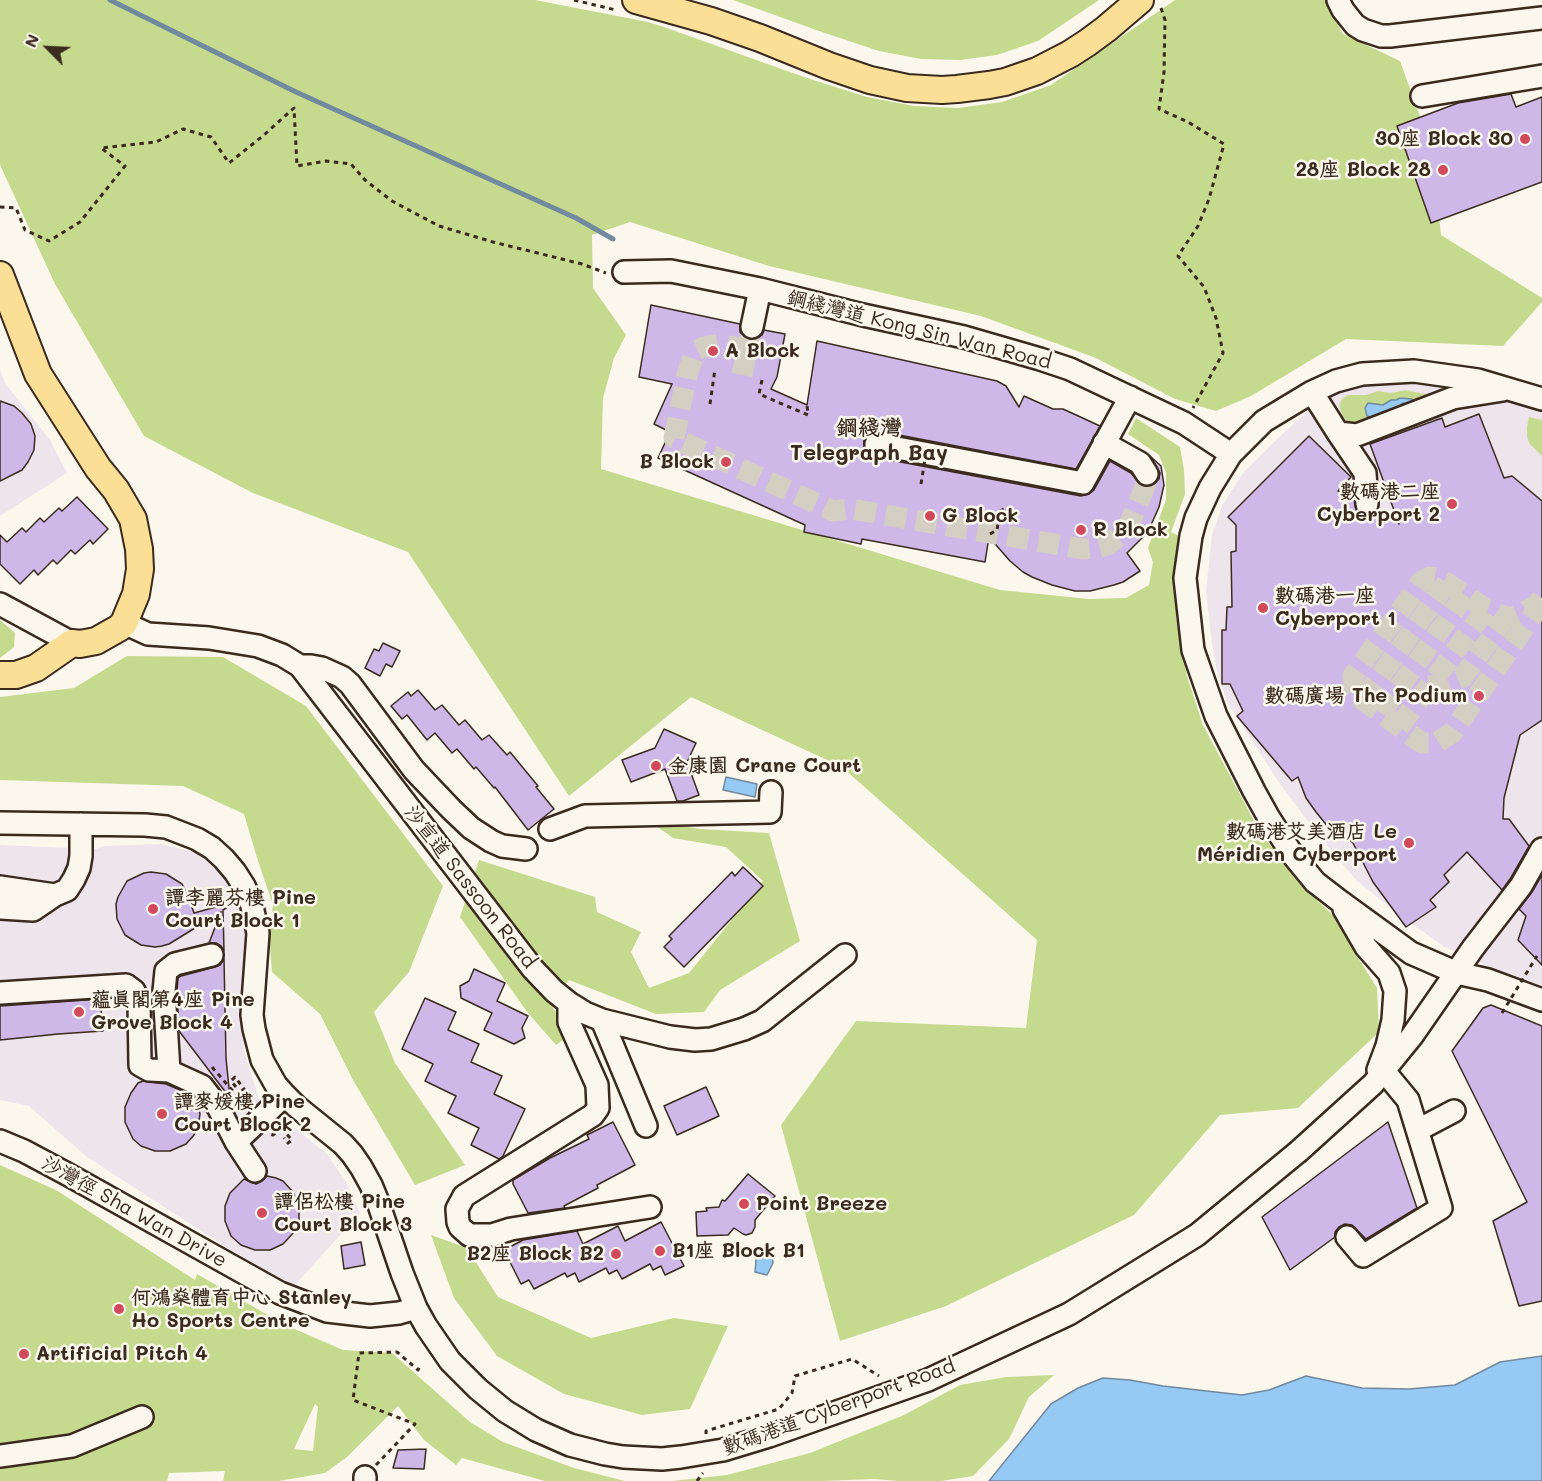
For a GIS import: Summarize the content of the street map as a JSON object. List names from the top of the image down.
{
  "streets": {
    "street": [
      "鋼綫灣道 Kong Sin Wan Road",
      "沙宣道 Sassoon Road",
      "沙灣徑 Sha Wan Drive",
      "數碼港道 Cyberport Road"
    ]
  },
  "crossings": [
    ["沙灣徑 Sha Wan Drive", "數碼港道 Cyberport Road"]
  ],
  "districts": ["鋼綫灣 Telegraph Bay"],
  "places": [
    "30座 Block 30",
    "28座 Block 28",
    "A Block",
    "B Block",
    "數碼港二座 Cyberport 2",
    "G Block",
    "R Block",
    "數碼港一座 Cyberport 1",
    "數碼廣場 The Podium",
    "金康園 Crane Court",
    "數碼港艾美酒店 Le Méridien Cyberport",
    "譚李麗芬樓 Pine Court Block 1",
    "蘊真閣第4座 Pine Grove Block 4",
    "譚麥媛樓 Pine Court Block 2",
    "Point Breeze",
    "譚侶松樓 Pine Court Block 3",
    "B1座 Block B1",
    "B2座 Block B2",
    "何鴻燊體育中心 Stanley Ho Sports Centre",
    "Artificial Pitch 4"
  ],
  "north": "top left"
}
